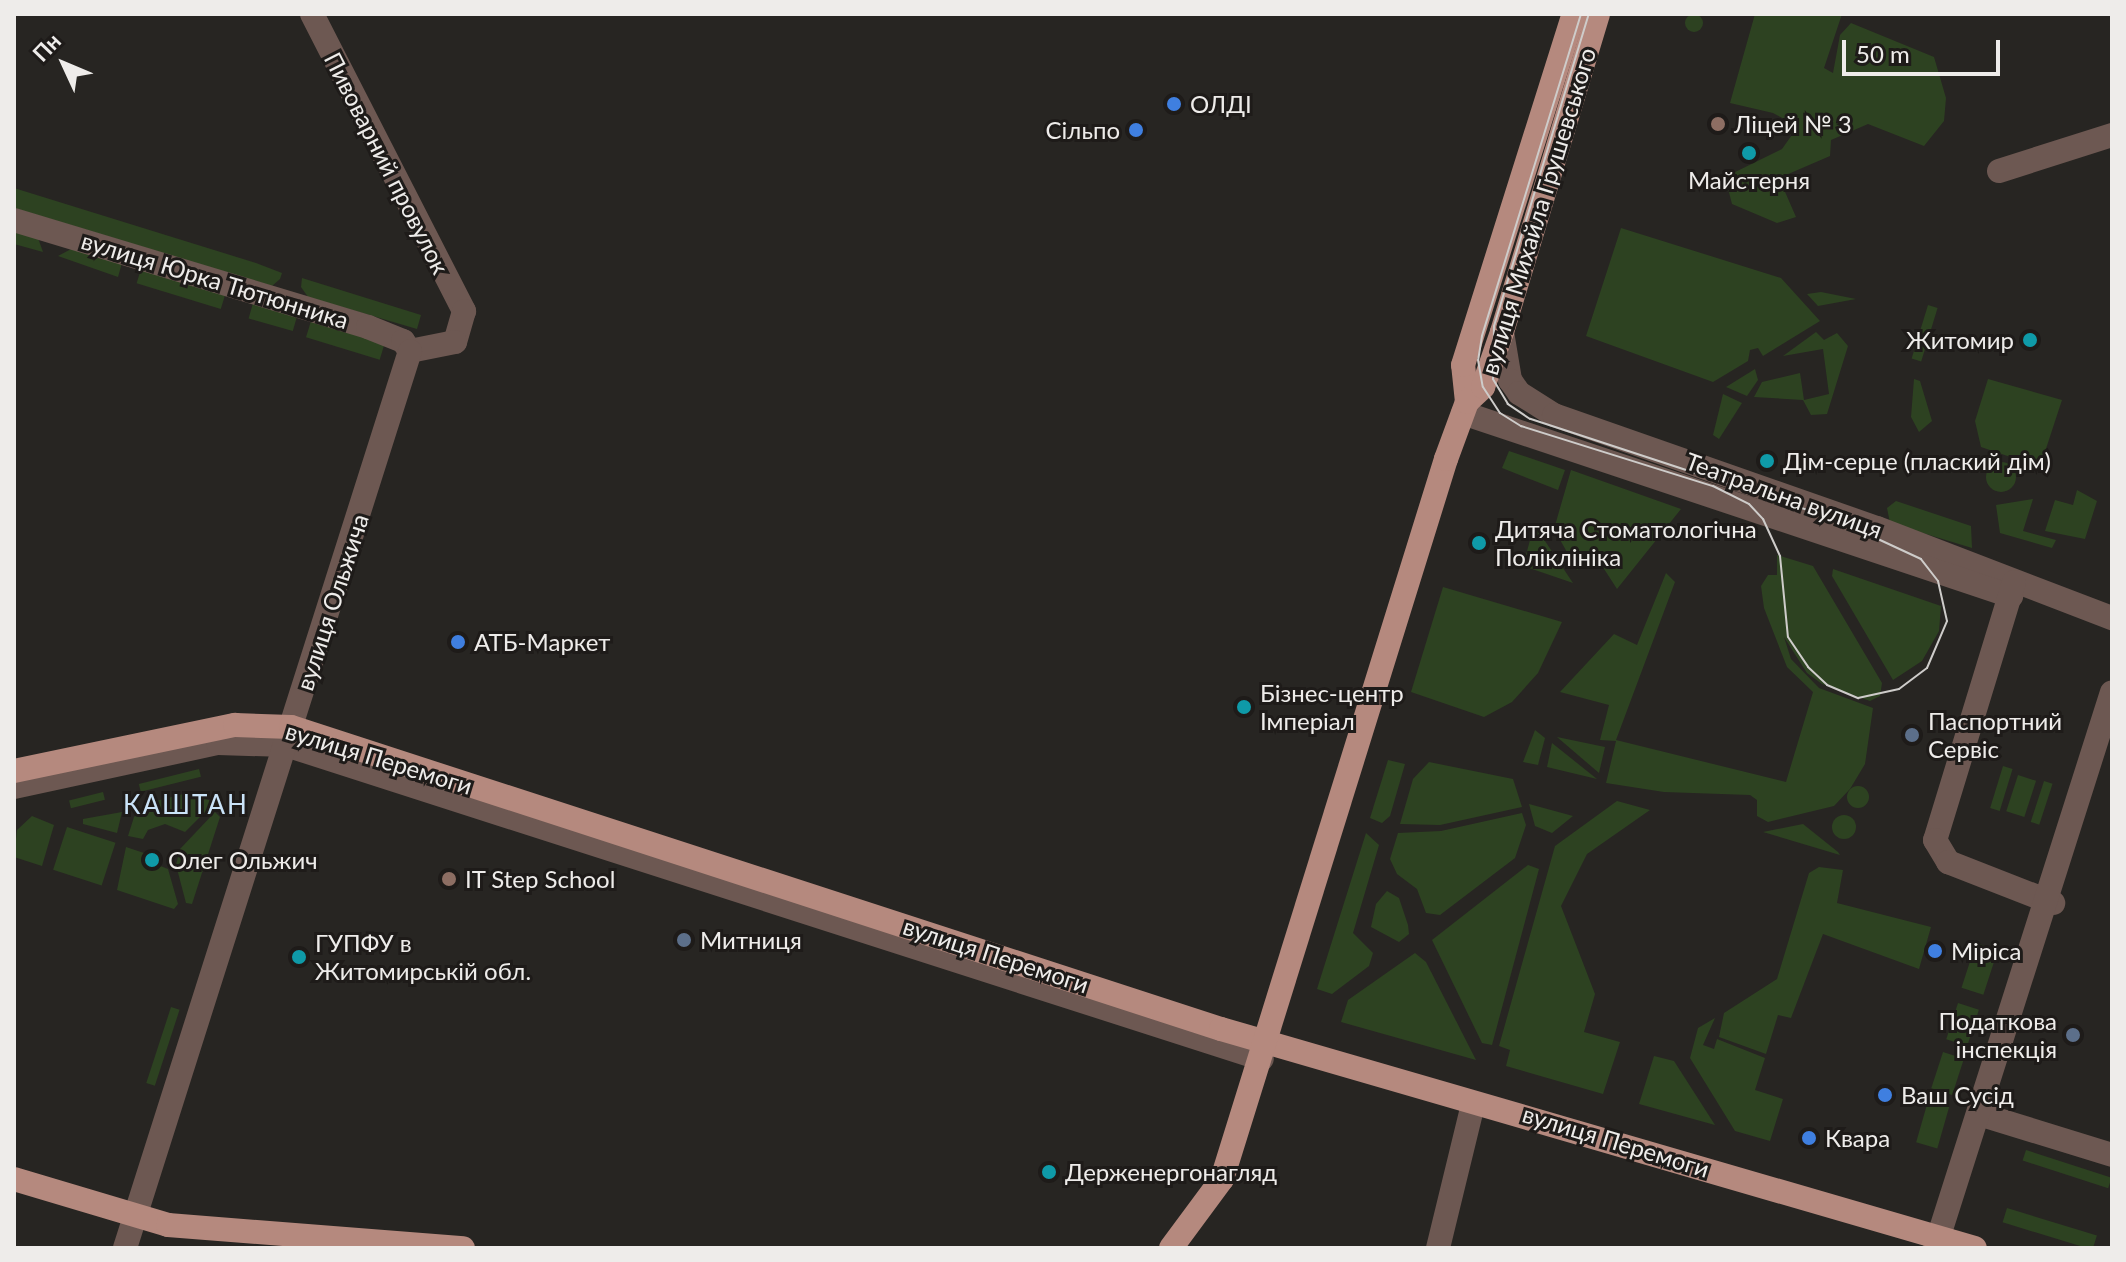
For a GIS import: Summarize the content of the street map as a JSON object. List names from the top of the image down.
{
  "streets": {
    "main road": ["вулиця Михайла Грушевського", "вулиця Перемоги"],
    "street": [
      "Пивоварний провулок",
      "вулиця Юрка Тютюнника",
      "Театральна вулиця",
      "вулиця Ольжича"
    ]
  },
  "crossings": [
    ["Пивоварний провулок", "вулиця Юрка Тютюнника"],
    ["Пивоварний провулок", "вулиця Ольжича"],
    ["вулиця Михайла Грушевського", "Театральна вулиця"],
    ["вулиця Михайла Грушевського", "вулиця Перемоги"],
    ["вулиця Юрка Тютюнника", "вулиця Ольжича"],
    ["вулиця Ольжича", "вулиця Перемоги"]
  ],
  "districts": ["КАШТАН"],
  "places": [
    "ОЛДІ",
    "Ліцей № 3",
    "Сільпо",
    "Майстерня",
    "Житомир",
    "Дім-серце (плаский дім)",
    "Дитяча Стоматологічна Поліклініка",
    "АТБ-Маркет",
    "Бізнес-центр Імперіал",
    "Паспортний Сервіс",
    "Олег Ольжич",
    "IT Step School",
    "Митниця",
    "Міріса",
    "ГУПФУ в Житомирській обл.",
    "Податкова інспекція",
    "Ваш Сусід",
    "Квара",
    "Держенергонагляд"
  ],
  "scale_bar": "50 m",
  "north": "top left"
}
